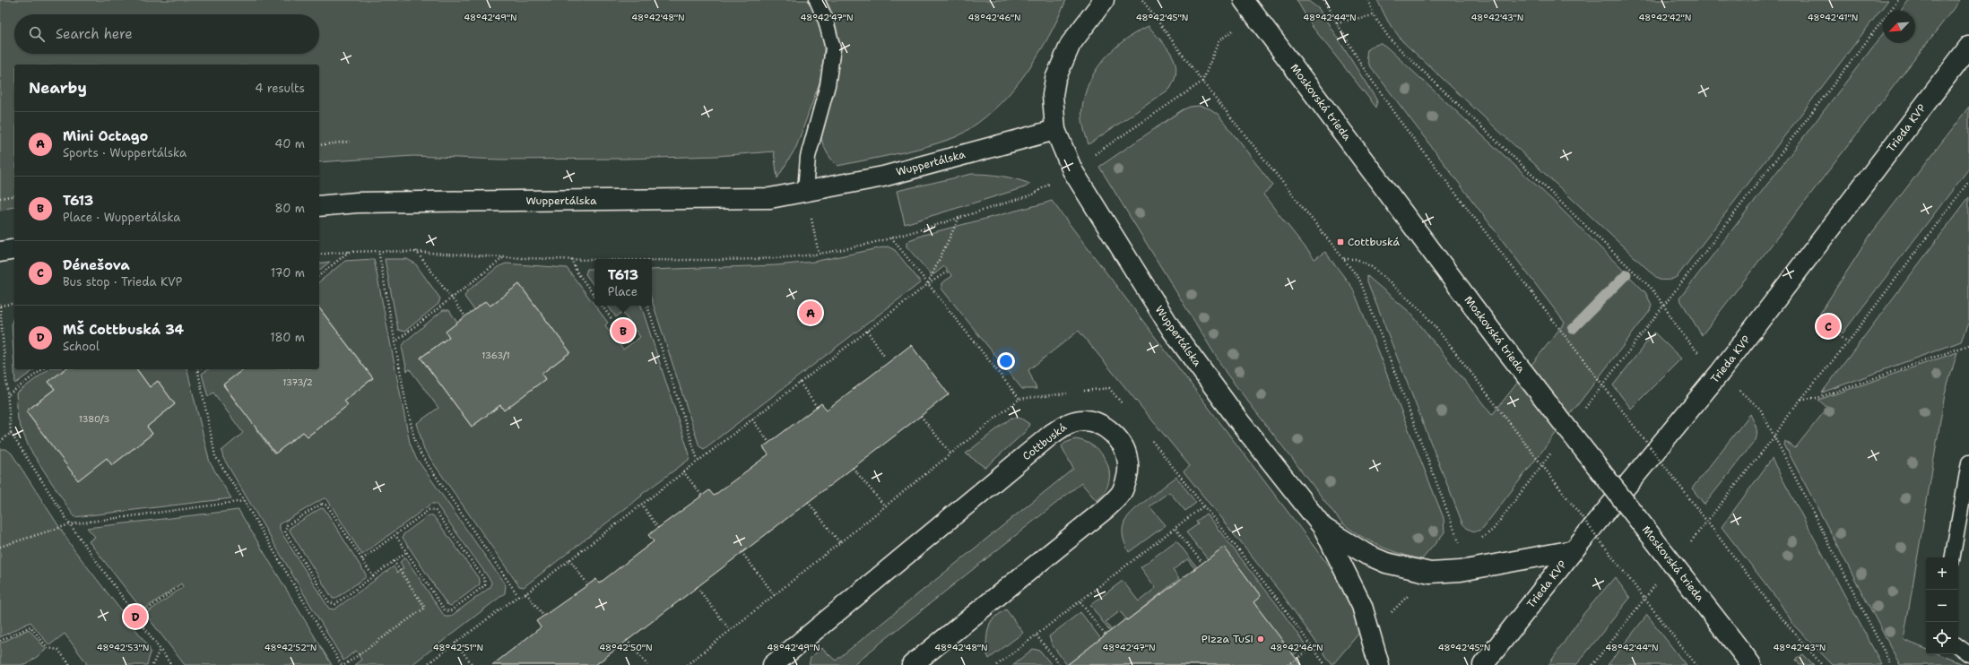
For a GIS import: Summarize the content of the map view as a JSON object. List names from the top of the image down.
{
  "streets": {
    "street": [
      "Moskovská trieda",
      "Trieda KVP",
      "Wuppertálska",
      "Cottbuská"
    ]
  },
  "places": {
    "transit": ["Cottbuská"],
    "other": ["Pizza TuSi"]
  },
  "house_numbers": ["1363/1", "1373/2", "1380/3"],
  "north": "bottom left",
  "page": {
    "search": "Search here",
    "heading": ["Nearby", "4 results"],
    "list": [
      {
        "mark": "A",
        "name": "Mini Octago",
        "note": "Sports · Wuppertálska",
        "value": "40 m"
      },
      {
        "mark": "B",
        "name": "T613",
        "note": "Place · Wuppertálska",
        "value": "80 m"
      },
      {
        "mark": "C",
        "name": "Dénešova",
        "note": "Bus stop · Trieda KVP",
        "value": "170 m"
      },
      {
        "mark": "D",
        "name": "MŠ Cottbuská 34",
        "note": "School",
        "value": "180 m"
      }
    ],
    "popup": ["T613", "Place"],
    "pins": [
      "A",
      "C",
      "B",
      "D"
    ],
    "map_buttons": ["+", "−"]
  },
  "coordinates": [
    "48°42'49\"N",
    "48°42'48\"N",
    "48°42'47\"N",
    "48°42'46\"N",
    "48°42'44\"N",
    "48°42'42\"N",
    "48°42'45\"N",
    "48°42'43\"N",
    "48°42'41\"N",
    "48°42'53\"N",
    "48°42'52\"N",
    "48°42'51\"N",
    "48°42'50\"N"
  ]
}
